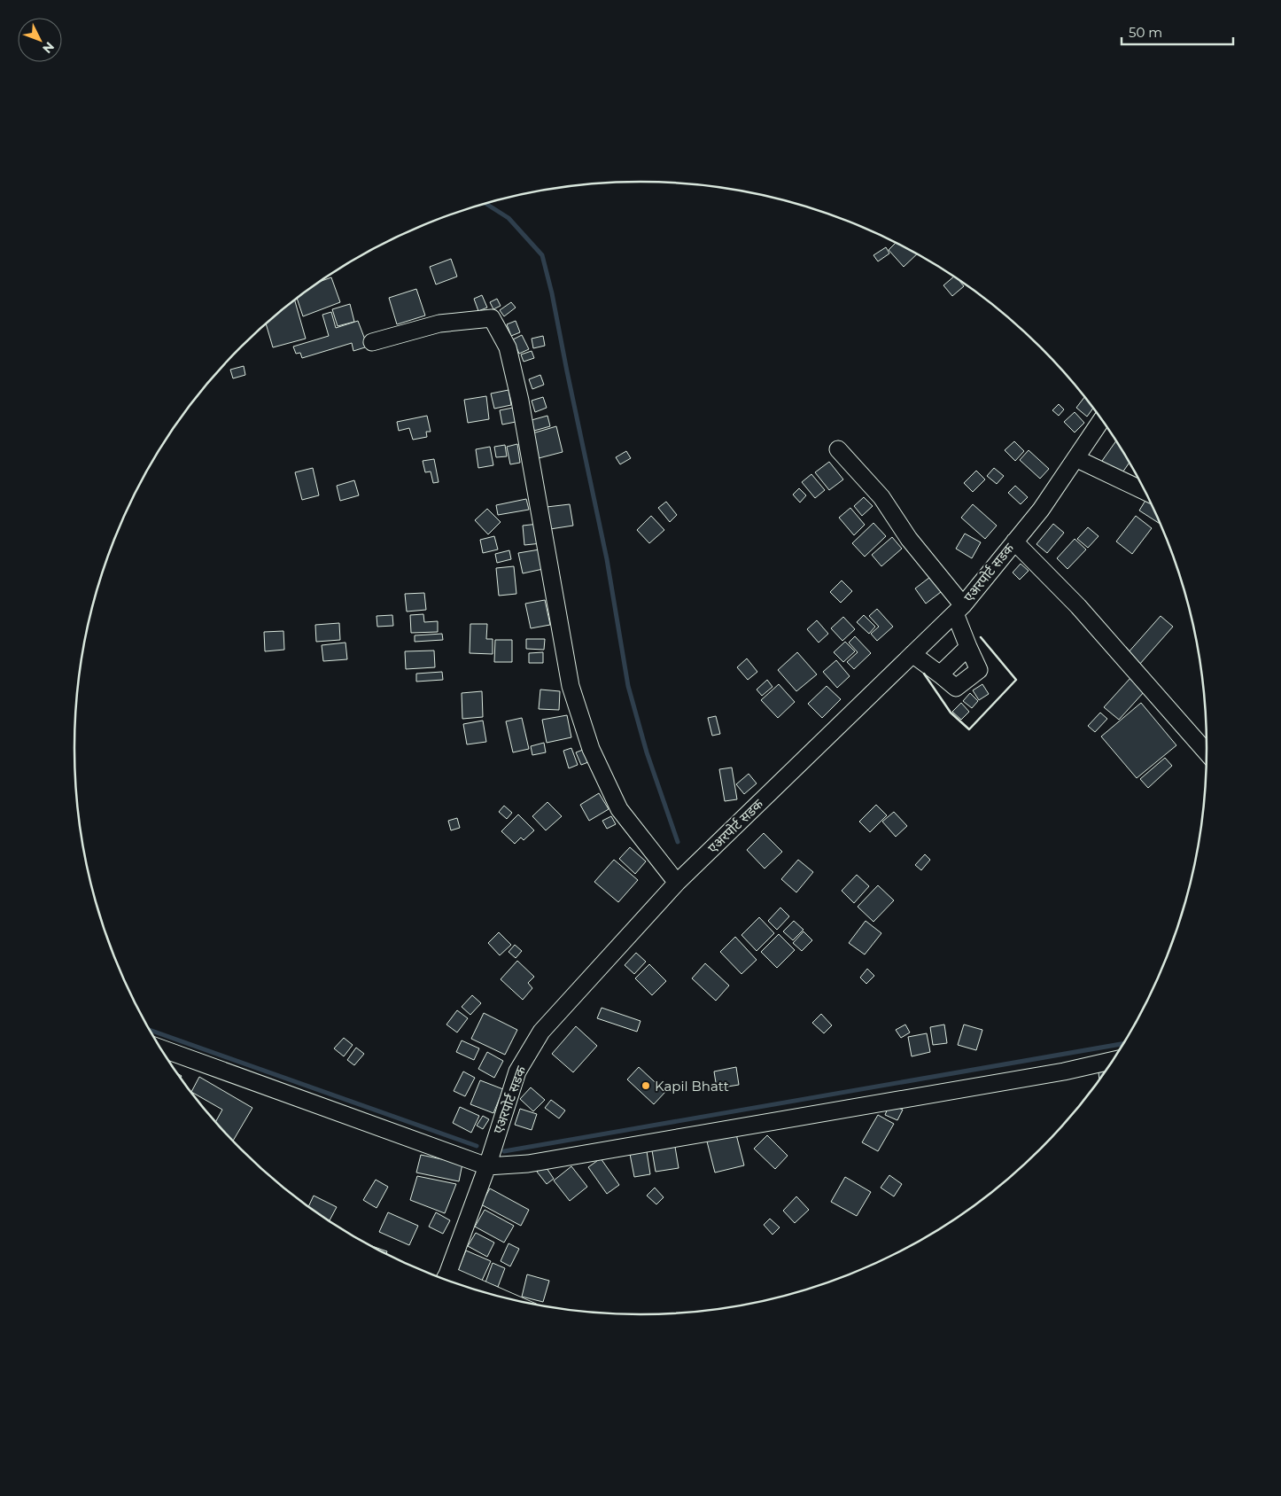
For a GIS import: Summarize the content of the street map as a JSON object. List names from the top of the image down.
{
  "streets": {
    "street": ["एअरपोर्ट सडक"]
  },
  "places": ["Kapil Bhatt"],
  "scale_bar": "50 m",
  "north": "bottom right"
}
